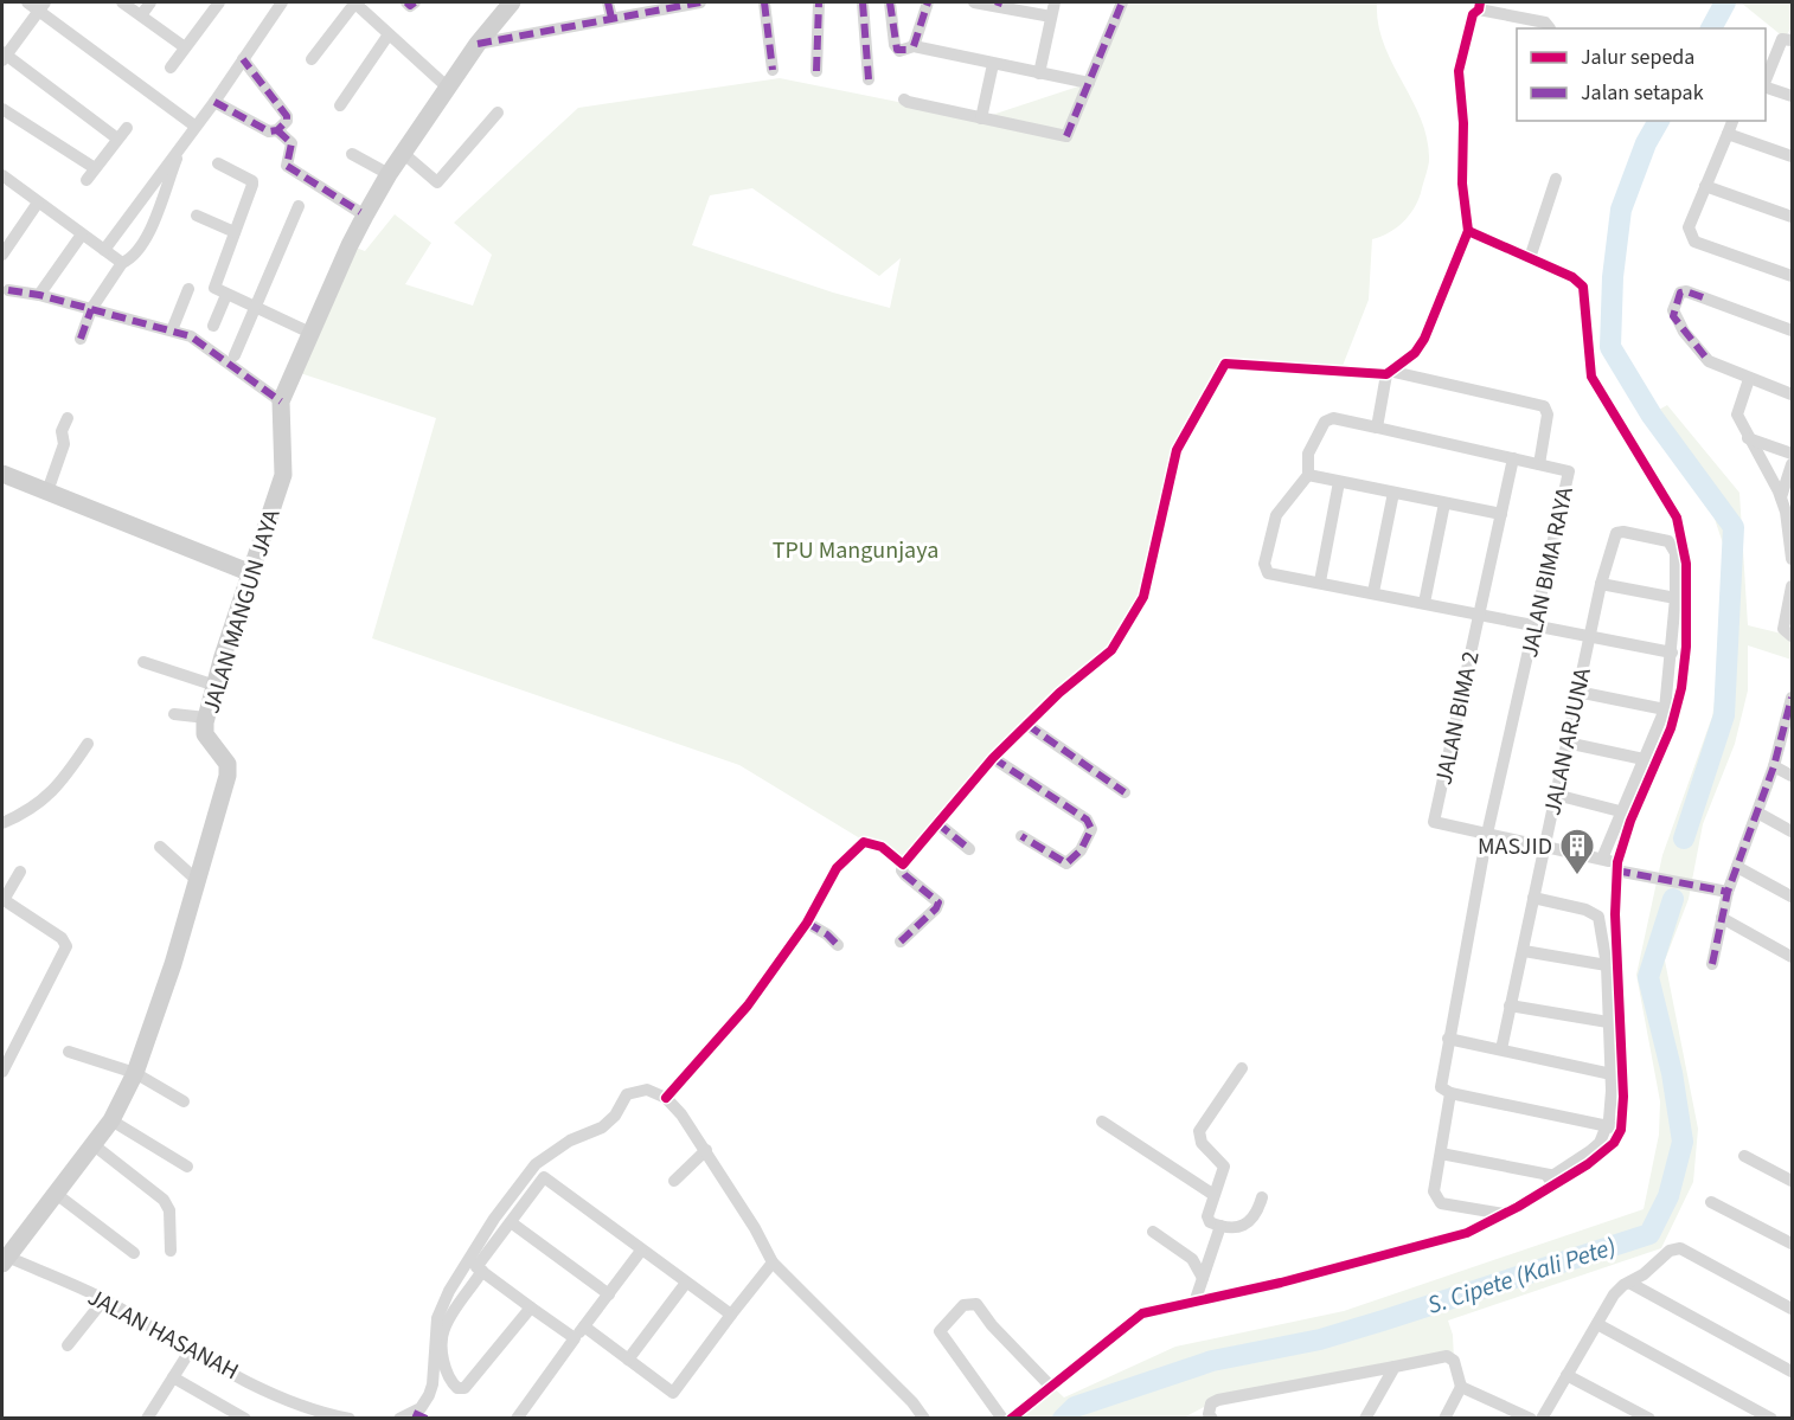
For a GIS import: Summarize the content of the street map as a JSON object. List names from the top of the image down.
{
  "streets": {
    "street": [
      "JALAN BIMA RAYA",
      "JALAN MANGUN JAYA",
      "JALAN BIMA 2",
      "JALAN ARJUNA",
      "JALAN HASANAH"
    ]
  },
  "crossings": [
    ["JALAN BIMA RAYA", "JALAN BIMA 2"],
    ["JALAN MANGUN JAYA", "JALAN HASANAH"]
  ],
  "water": ["S. Cipete (Kali Pete)"],
  "parks": ["TPU Mangunjaya"],
  "places": {
    "building": ["MASJID"]
  },
  "legend": ["Jalur sepeda", "Jalan setapak"]
}
